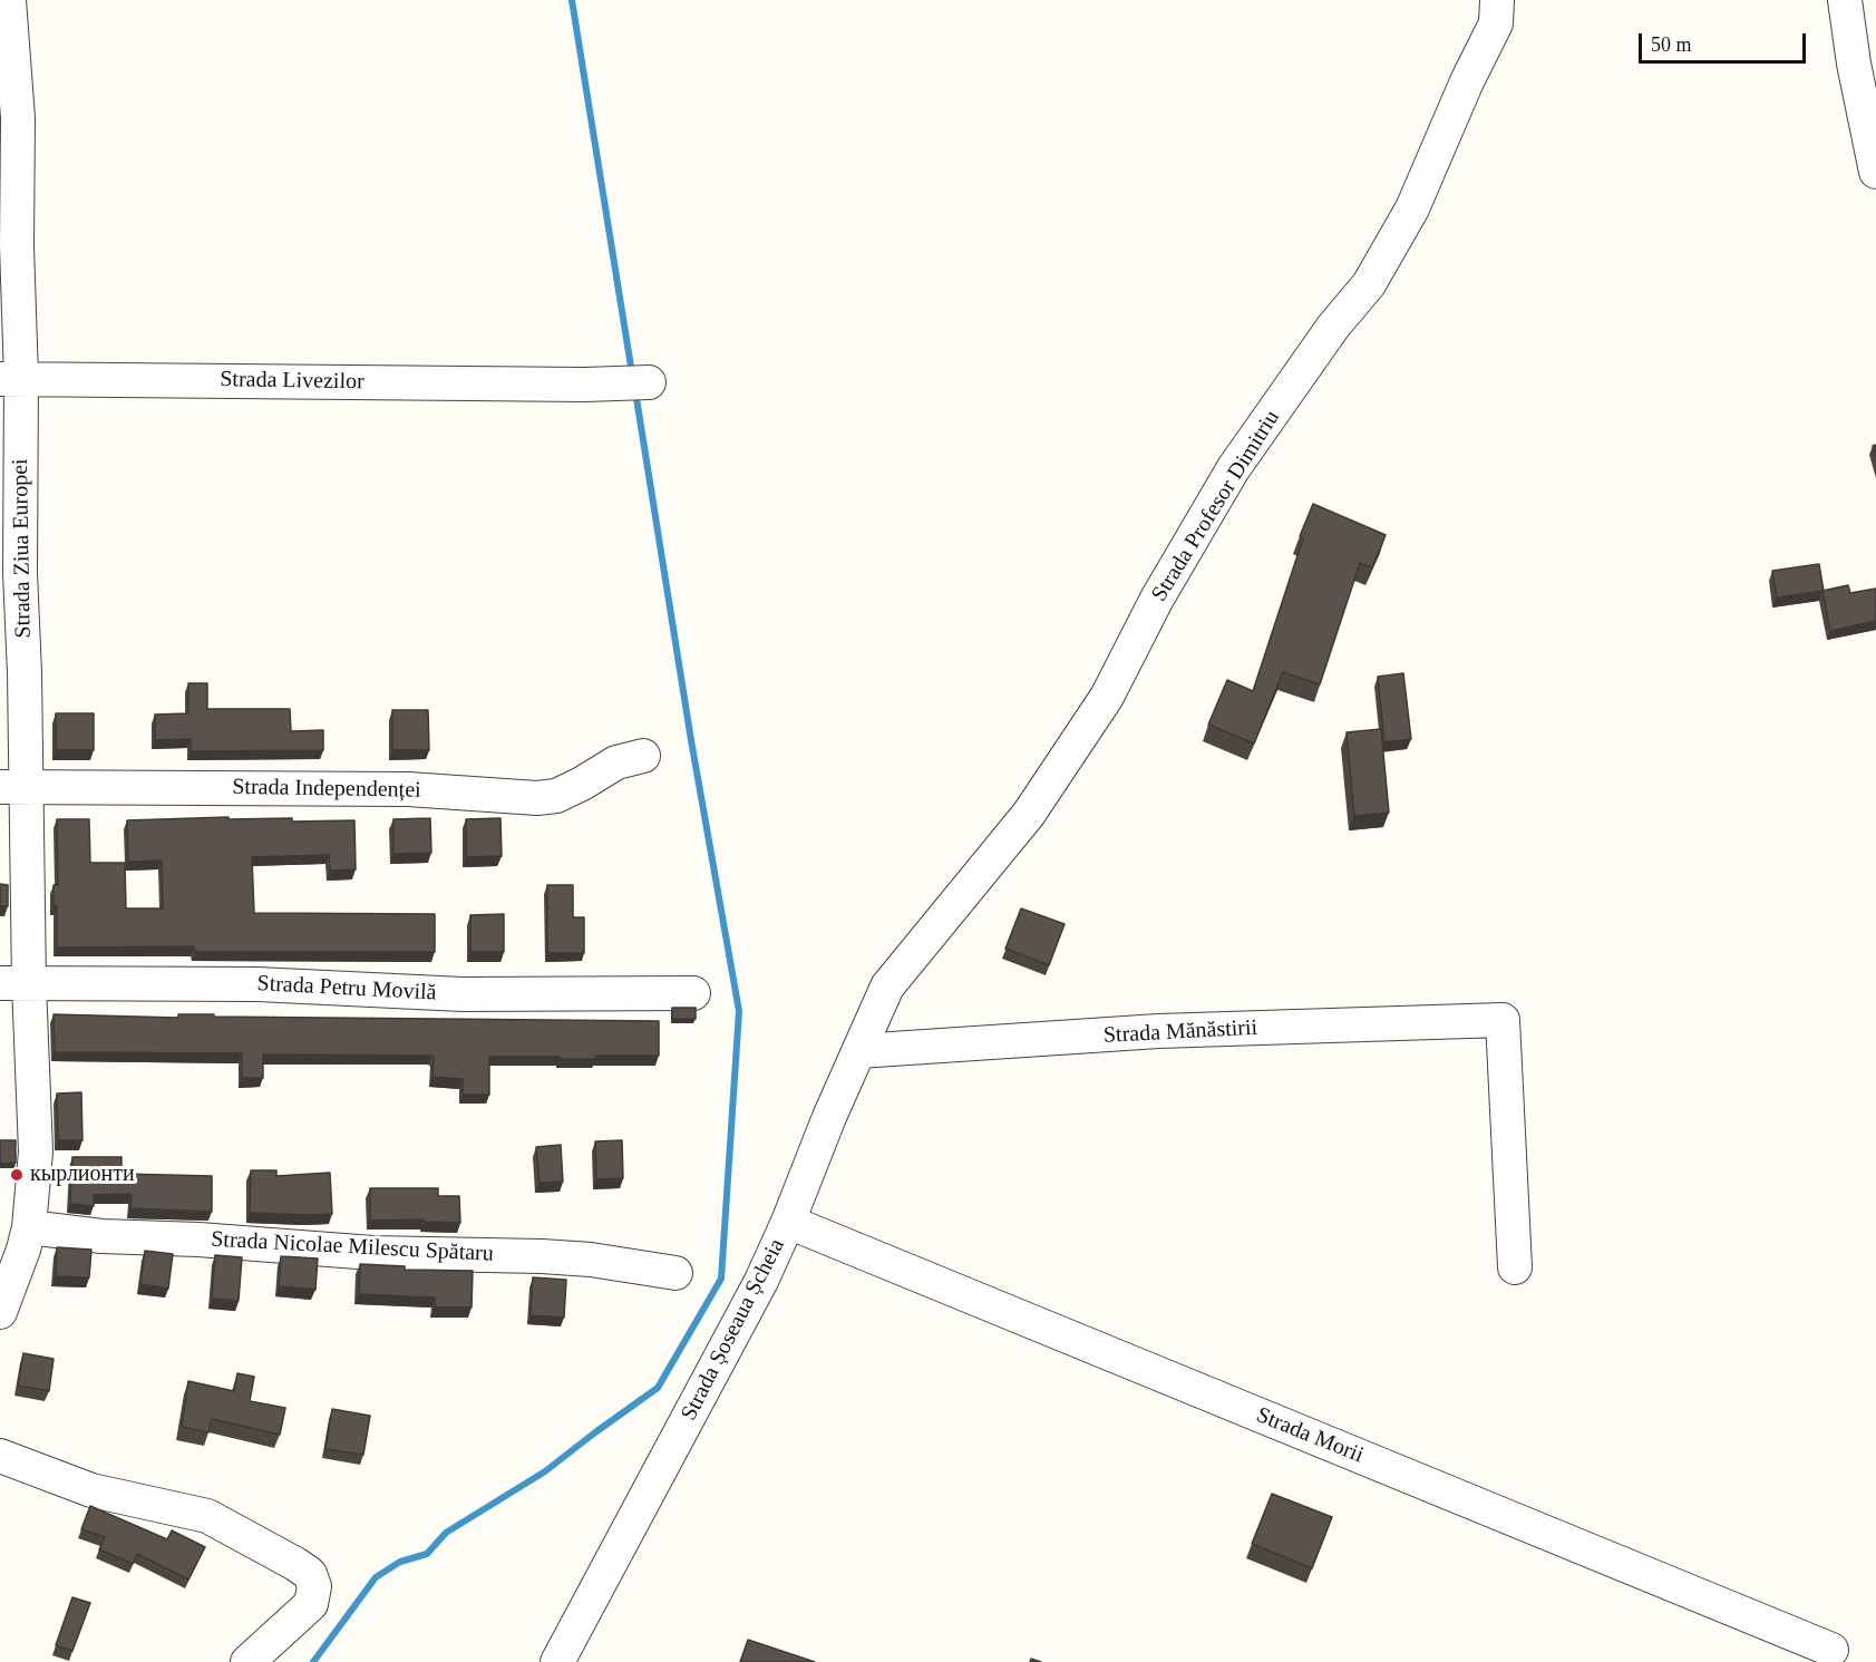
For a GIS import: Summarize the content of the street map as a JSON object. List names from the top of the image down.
{
  "streets": {
    "street": [
      "Strada Livezilor",
      "Strada Profesor Dimitriu",
      "Strada Ziua Europei",
      "Strada Independenței",
      "Strada Petru Movilă",
      "Strada Mănăstirii",
      "Strada Nicolae Milescu Spătaru",
      "Strada Șoseaua Șcheia",
      "Strada Morii"
    ]
  },
  "crossings": [
    ["Strada Livezilor", "Strada Ziua Europei"],
    ["Strada Profesor Dimitriu", "Strada Șoseaua Șcheia"],
    ["Strada Ziua Europei", "Strada Independenței"],
    ["Strada Ziua Europei", "Strada Petru Movilă"],
    ["Strada Ziua Europei", "Strada Nicolae Milescu Spătaru"],
    ["Strada Mănăstirii", "Strada Șoseaua Șcheia"],
    ["Strada Șoseaua Șcheia", "Strada Morii"]
  ],
  "places": ["кырлионти"],
  "scale_bar": "50 m"
}
